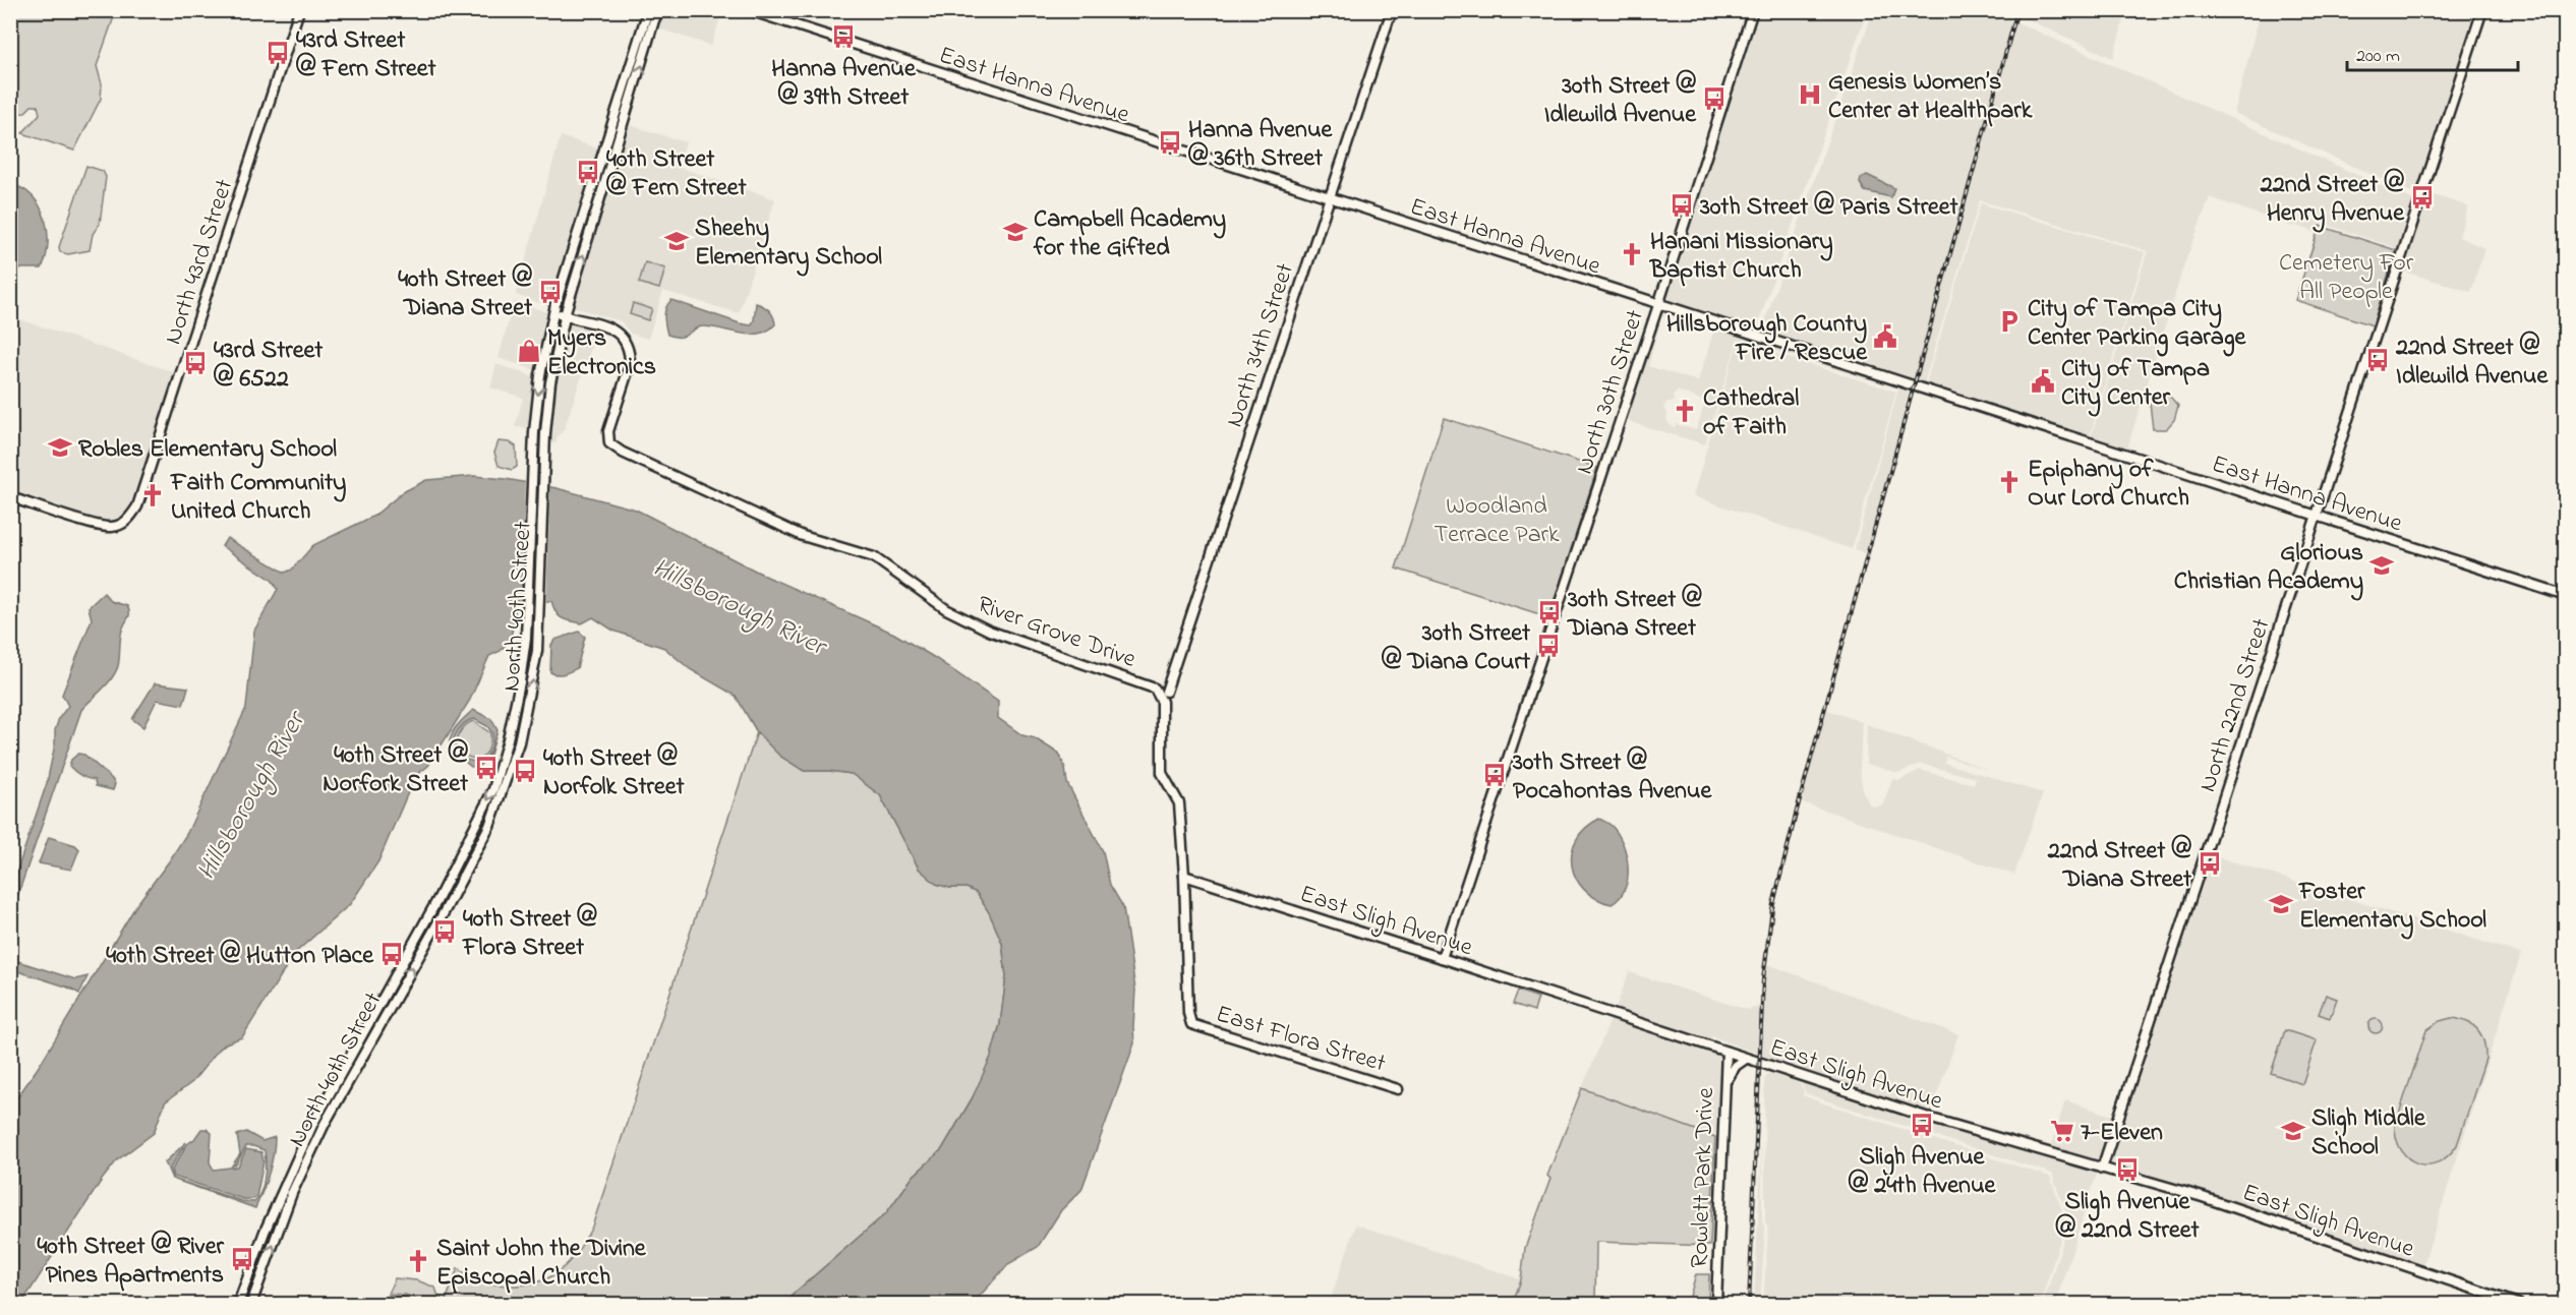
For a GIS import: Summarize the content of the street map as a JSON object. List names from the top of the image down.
{
  "streets": {
    "street": [
      "East Hanna Avenue",
      "North 43rd Street",
      "North 34th Street",
      "North 30th Street",
      "North 40th Street",
      "River Grove Drive",
      "North 22nd Street",
      "East Sligh Avenue",
      "East Flora Street",
      "Rowlett Park Drive"
    ]
  },
  "crossings": [
    ["East Hanna Avenue", "North 34th Street"],
    ["East Hanna Avenue", "North 30th Street"],
    ["East Hanna Avenue", "North 22nd Street"],
    ["North 30th Street", "East Sligh Avenue"],
    ["North 40th Street", "River Grove Drive"],
    ["River Grove Drive", "East Sligh Avenue"],
    ["River Grove Drive", "East Flora Street"],
    ["North 22nd Street", "East Sligh Avenue"],
    ["East Sligh Avenue", "Rowlett Park Drive"]
  ],
  "water": ["Hillsborough River"],
  "parks": ["Cemetery For All People", "Woodland Terrace Park"],
  "places": {
    "bus stop": [
      "Hanna Avenue @ 39th Street",
      "43rd Street @ Fern Street",
      "30th Street @ Idlewild Avenue",
      "Hanna Avenue @ 36th Street",
      "40th Street @ Fern Street",
      "22nd Street @ Henry Avenue",
      "30th Street @ Paris Street",
      "40th Street @ Diana Street",
      "22nd Street @ Idlewild Avenue",
      "43rd Street @ 6522",
      "30th Street @ Diana Street",
      "30th Street @ Diana Court",
      "40th Street @ Norfork Street",
      "40th Street @ Norfolk Street",
      "30th Street @ Pocahontas Avenue",
      "22nd Street @ Diana Street",
      "40th Street @ Flora Street",
      "40th Street @ Hutton Place",
      "Sligh Avenue @ 24th Avenue",
      "Sligh Avenue @ 22nd Street",
      "40th Street @ River Pines Apartments"
    ],
    "hospital": ["Genesis Women’s Center at Healthpark"],
    "school or university": [
      "Campbell Academy for the Gifted",
      "Sheehy Elementary School",
      "Robles Elementary School",
      "Glorious Christian Academy",
      "Foster Elementary School",
      "Sligh Middle School"
    ],
    "church": [
      "Hanani Missionary Baptist Church",
      "Cathedral of Faith",
      "Epiphany of Our Lord Church",
      "Faith Community United Church",
      "Saint John the Divine Episcopal Church"
    ],
    "parking": ["City of Tampa City Center Parking Garage"],
    "public building": ["Hillsborough County Fire / Rescue", "City of Tampa City Center"],
    "shop": ["Myers Electronics"],
    "supermarket": ["7-Eleven"]
  },
  "scale_bar": "200 m"
}
